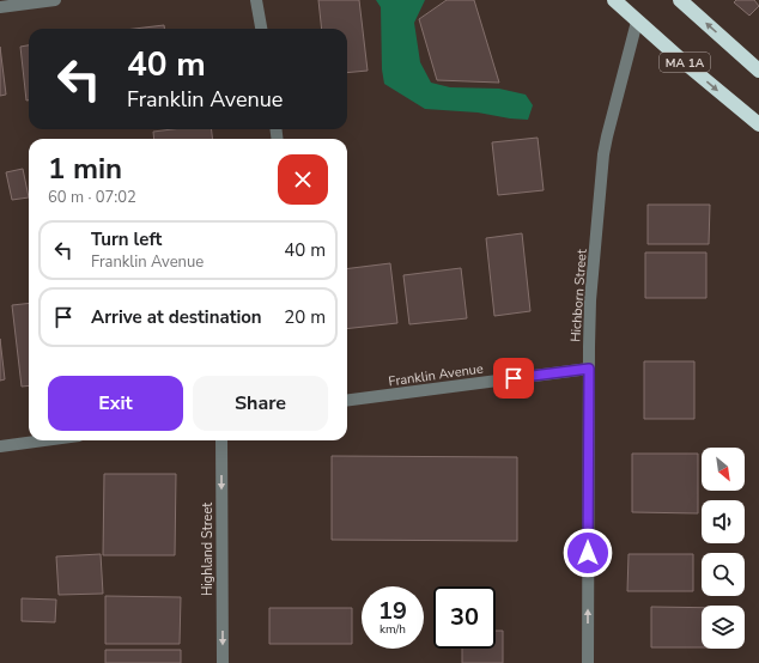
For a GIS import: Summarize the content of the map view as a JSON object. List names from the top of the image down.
{
  "streets": {
    "highway": ["MA 1A"],
    "street": ["Hichborn Street", "Franklin Avenue", "Highland Street"]
  },
  "crossings": [
    ["MA 1A", "Hichborn Street"],
    ["Hichborn Street", "Franklin Avenue"]
  ],
  "one_way": ["Hichborn Street", "Highland Street"],
  "north": "bottom right",
  "page": {
    "turn": ["40 m", "Franklin Avenue"],
    "heading": ["1 min", "60 m · 07:02"],
    "list": [
      {
        "name": "Turn left",
        "note": "Franklin Avenue",
        "value": "40 m"
      },
      {
        "name": "Arrive at destination",
        "value": "20 m"
      }
    ],
    "buttons": ["Exit", "Share"],
    "speed": "19 km/h",
    "limit": "30"
  }
}
